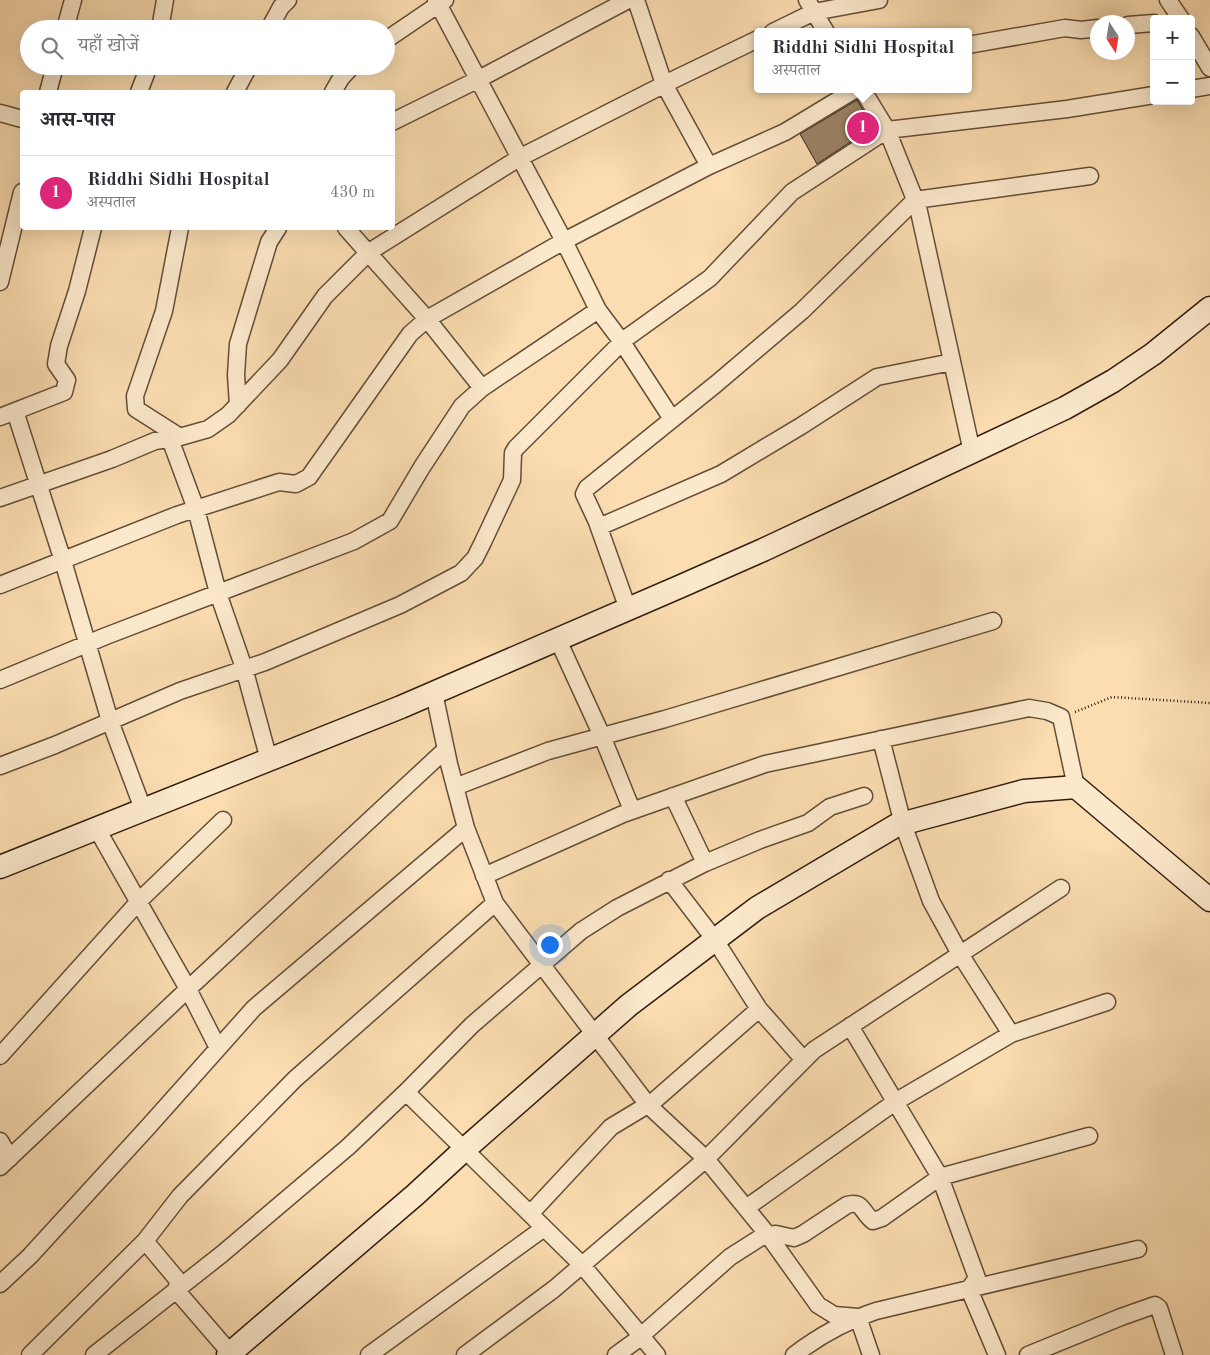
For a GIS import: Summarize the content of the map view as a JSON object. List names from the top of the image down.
{
  "north": "bottom",
  "page": {
    "map_buttons": ["+", "−"],
    "search": "यहाँ खोजें",
    "popup": ["Riddhi Sidhi Hospital", "अस्पताल"],
    "heading": "आस-पास",
    "pins": "1",
    "list": [
      {
        "mark": "1",
        "name": "Riddhi Sidhi Hospital",
        "note": "अस्पताल",
        "value": "430 m"
      }
    ]
  }
}
